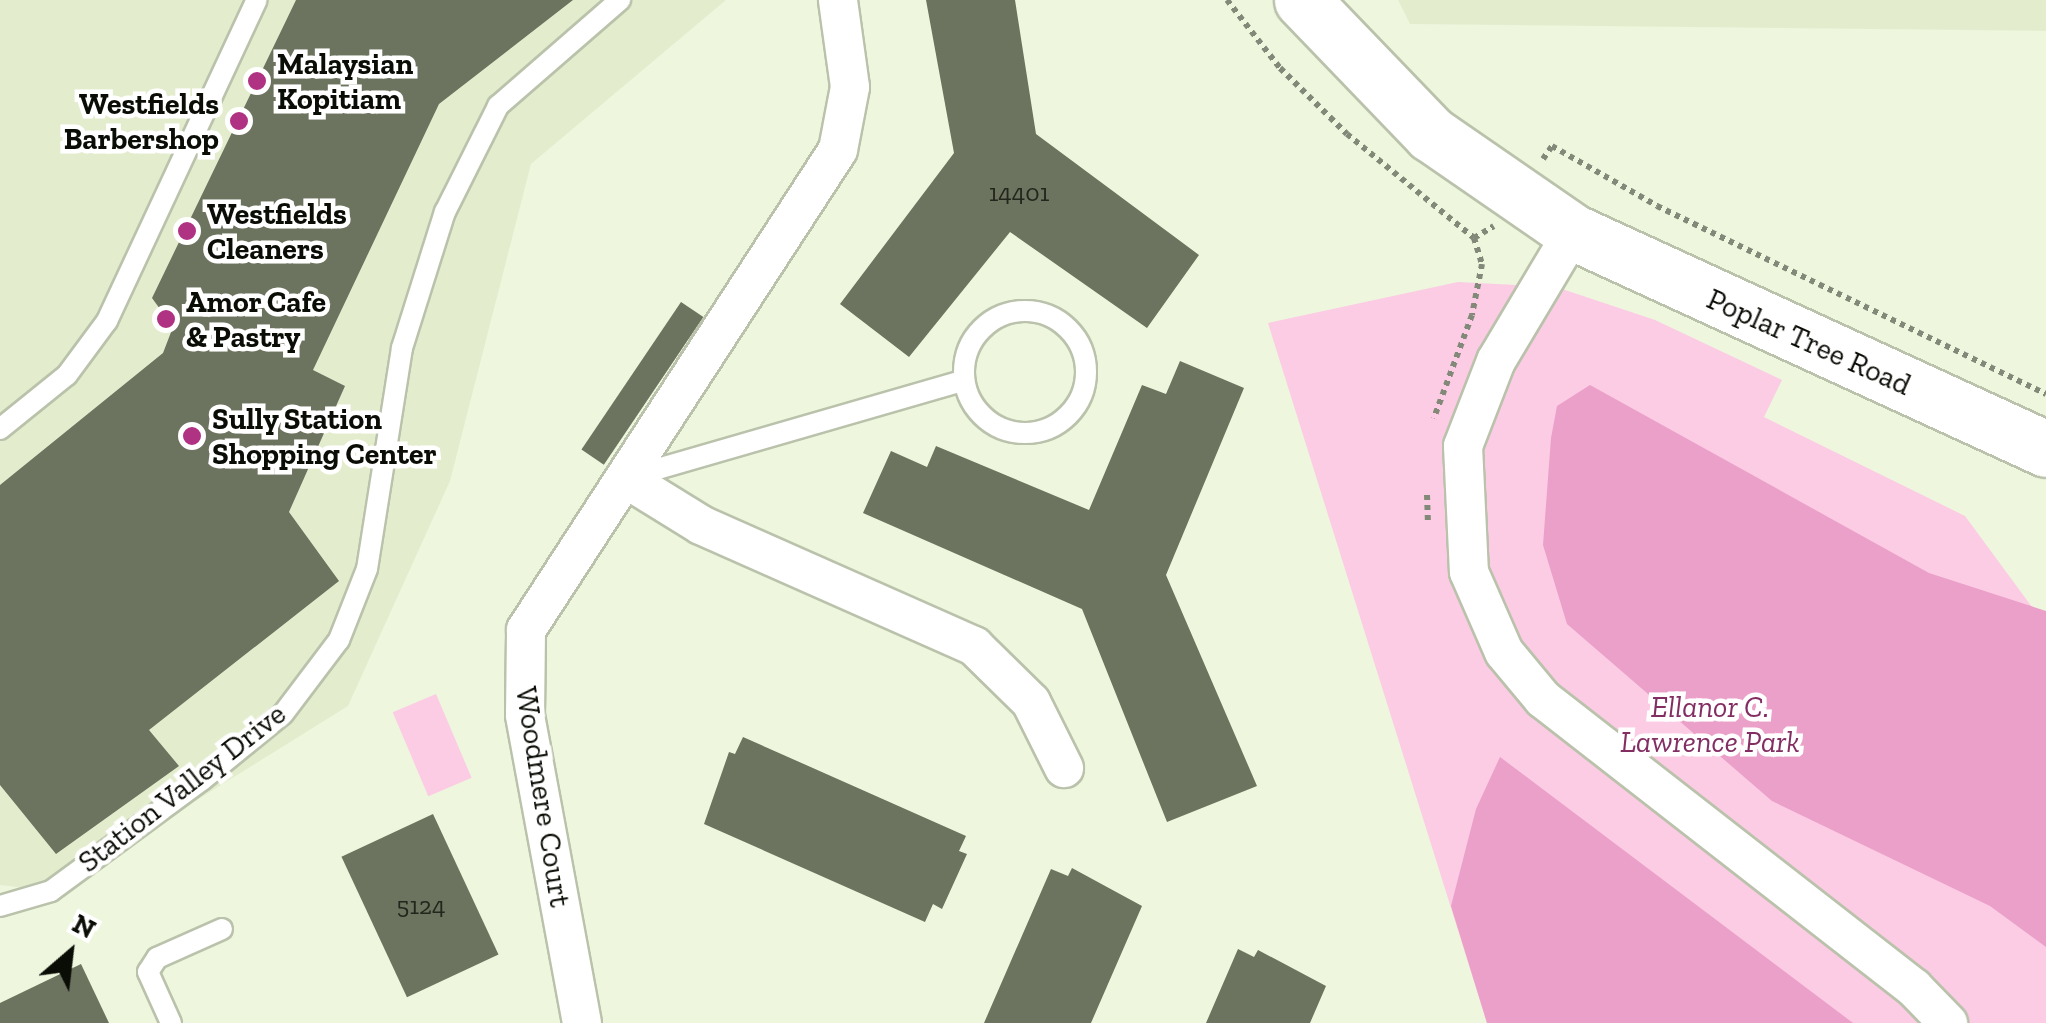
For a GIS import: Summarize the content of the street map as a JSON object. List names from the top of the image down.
{
  "streets": {
    "main road": ["Poplar Tree Road"],
    "street": ["Woodmere Court"],
    "lane": ["Station Valley Drive"]
  },
  "parks": ["Ellanor C. Lawrence Park"],
  "places": [
    "Malaysian Kopitiam",
    "Westfields Barbershop",
    "Westfields Cleaners",
    "Amor Cafe & Pastry",
    "Sully Station Shopping Center"
  ],
  "house_numbers": ["14401", "5124"],
  "north": "top right"
}
